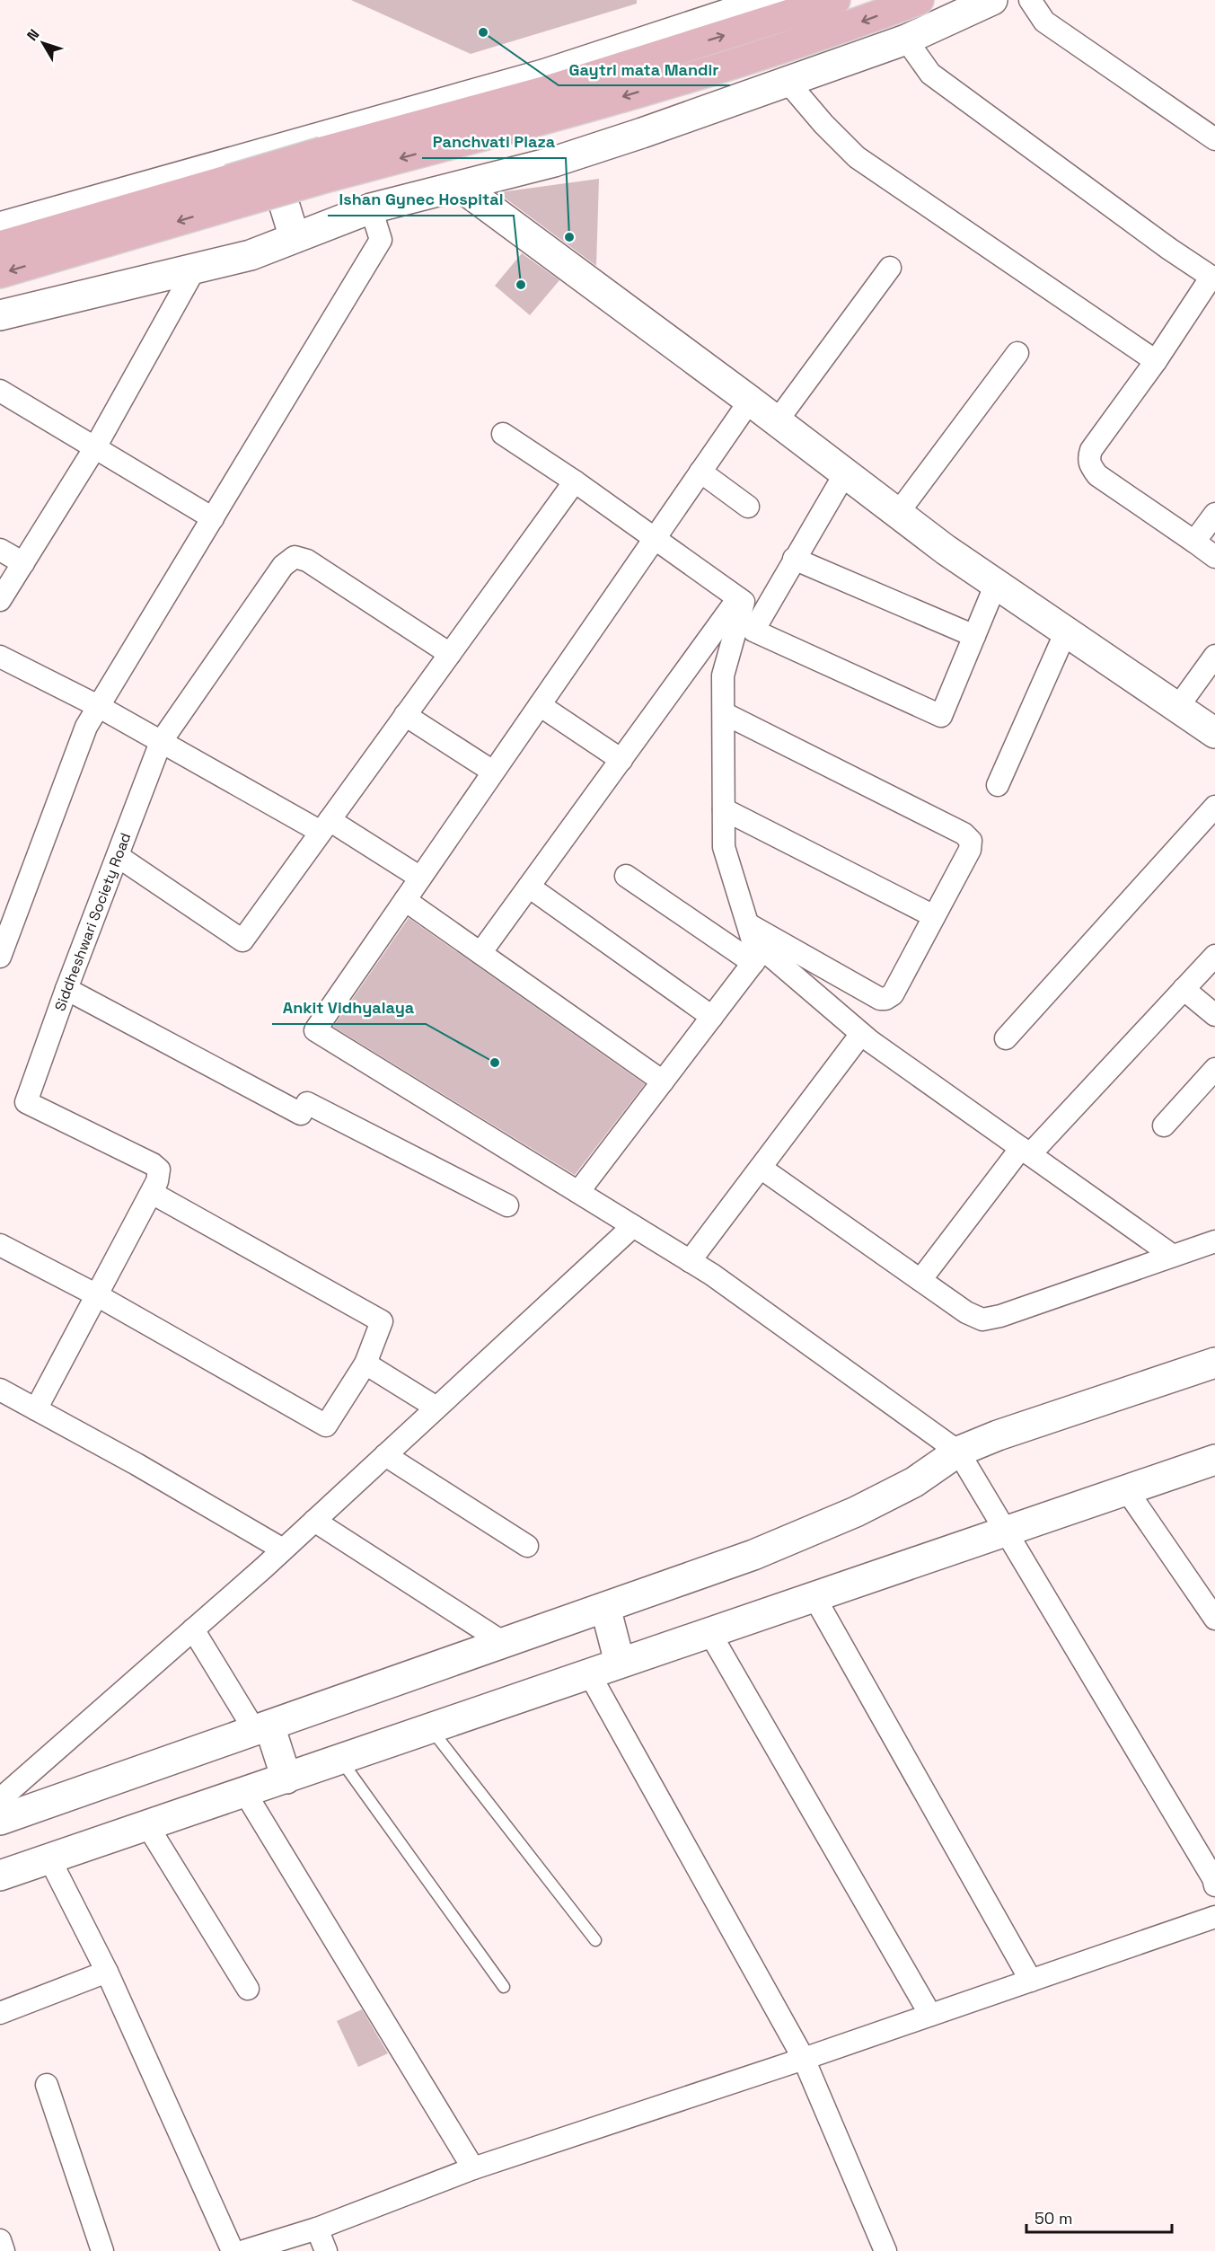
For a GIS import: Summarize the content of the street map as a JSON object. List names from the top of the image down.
{
  "streets": {
    "street": ["Siddheshwari Society Road"]
  },
  "places": [
    "Gaytri mata Mandir",
    "Panchvati Plaza",
    "Ishan Gynec Hospital",
    "Ankit Vidhyalaya"
  ],
  "scale_bar": "50 m",
  "north": "top left"
}
